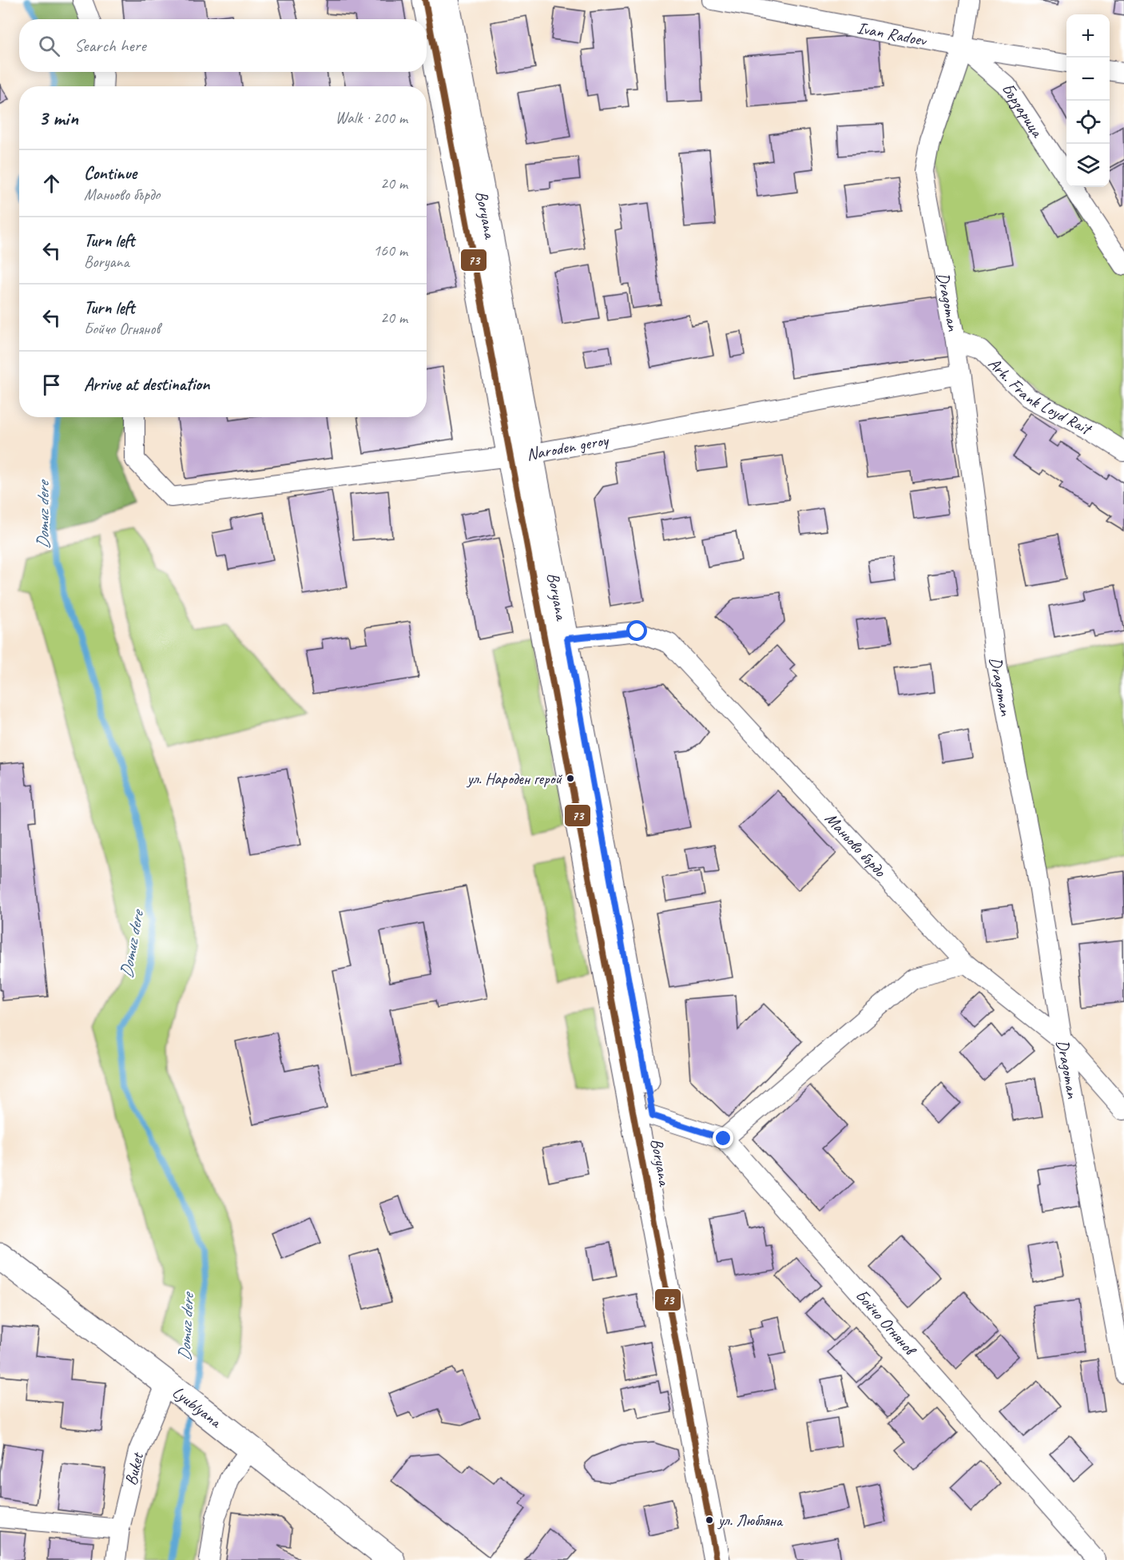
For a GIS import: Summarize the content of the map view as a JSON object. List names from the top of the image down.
{
  "streets": {
    "street": [
      "Ivan Radoev",
      "Бързарица",
      "Boryana",
      "Dragoman",
      "Arh. Frank Loyd Rait",
      "Naroden geroy",
      "Маньово бърдо",
      "Бойчо Огнянов",
      "Lyublyana",
      "Buket"
    ]
  },
  "crossings": [
    ["Ivan Radoev", "Бързарица"],
    ["Ivan Radoev", "Dragoman"],
    ["Бързарица", "Dragoman"],
    ["Boryana", "Naroden geroy"],
    ["Boryana", "Маньово бърдо"],
    ["Dragoman", "Arh. Frank Loyd Rait"],
    ["Dragoman", "Naroden geroy"],
    ["Dragoman", "Маньово бърдо"],
    ["Lyublyana", "Buket"]
  ],
  "water": ["Domuz dere"],
  "places": ["ул. Народен герой", "ул. Любляна"],
  "lines": ["transit line 73"],
  "page": {
    "map_buttons": ["+", "−"],
    "search": "Search here",
    "heading": ["3 min", "Walk · 200 m"],
    "list": [
      ["Continue", "Маньово бърдо", "20 m"],
      ["Turn left", "Boryana", "160 m"],
      ["Turn left", "Бойчо Огнянов", "20 m"],
      "Arrive at destination"
    ]
  }
}
